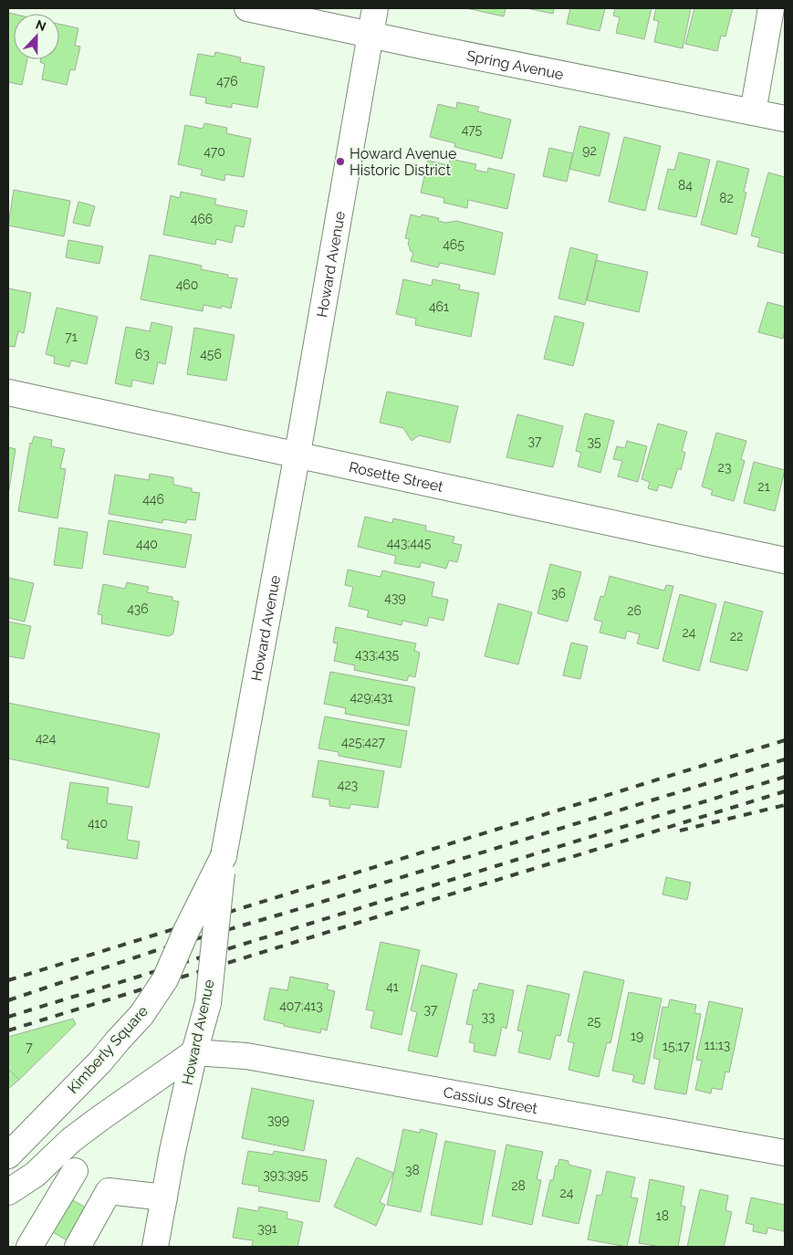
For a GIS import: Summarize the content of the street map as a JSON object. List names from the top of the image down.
{
  "streets": {
    "street": [
      "Spring Avenue",
      "Howard Avenue",
      "Rosette Street",
      "Kimberly Square",
      "Cassius Street"
    ]
  },
  "crossings": [
    ["Spring Avenue", "Howard Avenue"],
    ["Howard Avenue", "Rosette Street"],
    ["Howard Avenue", "Kimberly Square"],
    ["Howard Avenue", "Cassius Street"]
  ],
  "places": ["Howard Avenue Historic District"],
  "house_numbers": [
    "476",
    "475",
    "92",
    "470",
    "84",
    "82",
    "466",
    "465",
    "460",
    "461",
    "71",
    "63",
    "456",
    "37",
    "35",
    "23",
    "21",
    "446",
    "443;445",
    "440",
    "36",
    "439",
    "436",
    "26",
    "24",
    "22",
    "433;435",
    "429;431",
    "424",
    "425;427",
    "423",
    "410",
    "41",
    "407;413",
    "37",
    "33",
    "25",
    "19",
    "11;13",
    "15;17",
    "7",
    "399",
    "38",
    "393;395",
    "28",
    "24",
    "18",
    "391"
  ],
  "north": "top"
}
